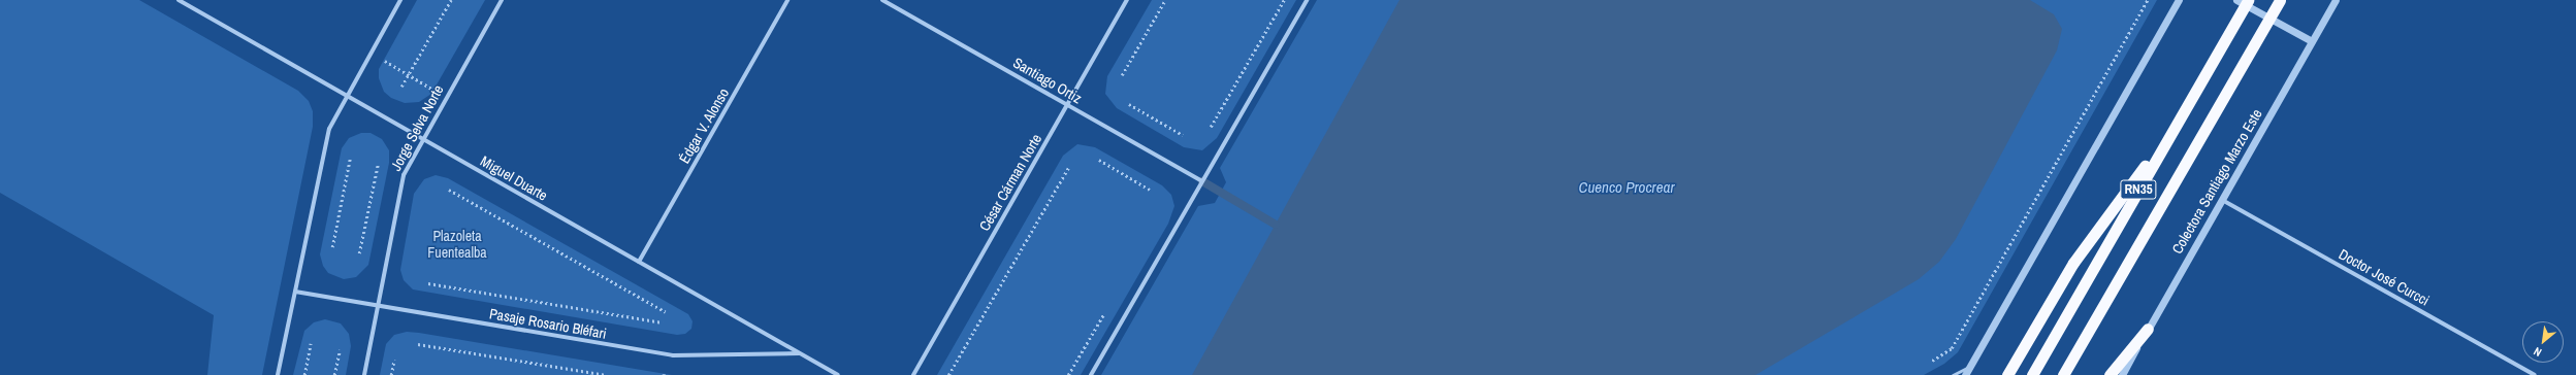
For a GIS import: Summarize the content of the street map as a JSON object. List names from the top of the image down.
{
  "streets": {
    "highway": ["RN35"],
    "street": [
      "Santiago Ortiz",
      "Édgar V. Alonso",
      "Jorge Selva Norte",
      "Miguel Duarte",
      "Colectora Santiago Marzo Este",
      "César Cárman Norte",
      "Doctor José Curcci",
      "Pasaje Rosario Bléfari"
    ]
  },
  "crossings": [
    ["Santiago Ortiz", "César Cárman Norte"],
    ["Édgar V. Alonso", "Miguel Duarte"],
    ["Jorge Selva Norte", "Miguel Duarte"],
    ["Jorge Selva Norte", "Pasaje Rosario Bléfari"],
    ["Miguel Duarte", "Pasaje Rosario Bléfari"],
    ["Colectora Santiago Marzo Este", "Doctor José Curcci"]
  ],
  "water": ["Cuenco Procrear"],
  "parks": ["Plazoleta Fuentealba"],
  "north": "bottom left"
}
